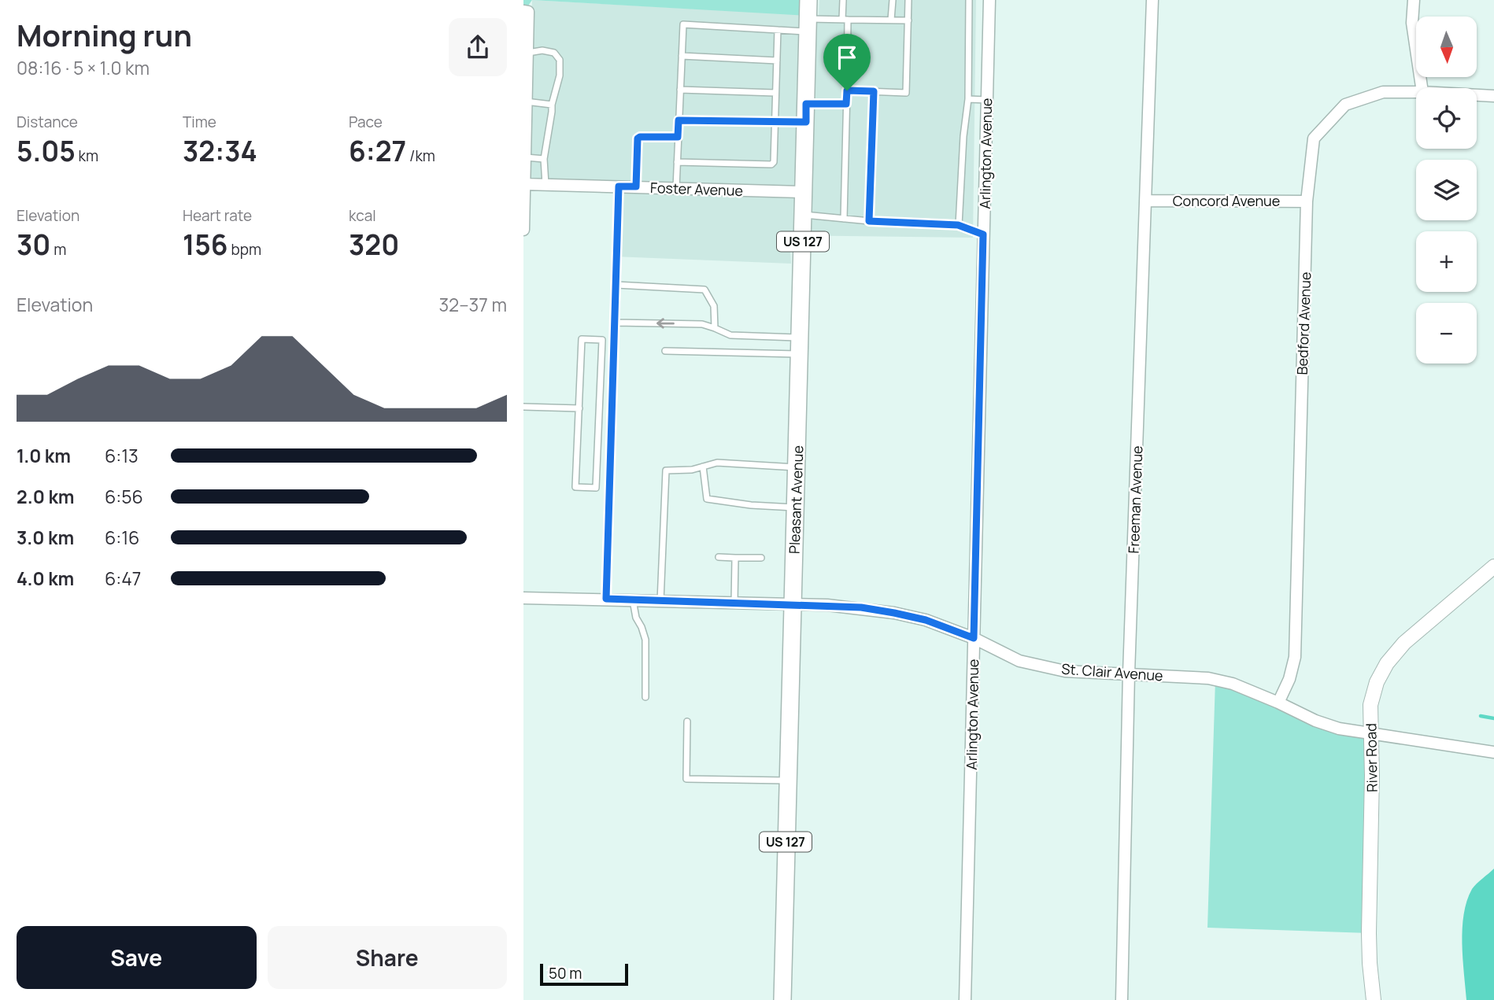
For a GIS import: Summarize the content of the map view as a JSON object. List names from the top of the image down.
{
  "streets": {
    "main road": ["US 127", "Pleasant Avenue"],
    "street": [
      "Arlington Avenue",
      "Foster Avenue",
      "Concord Avenue",
      "Bedford Avenue",
      "Freeman Avenue",
      "St. Clair Avenue",
      "River Road"
    ]
  },
  "crossings": [
    ["Arlington Avenue", "St. Clair Avenue"],
    ["Foster Avenue", "Pleasant Avenue"],
    ["Concord Avenue", "Bedford Avenue"],
    ["Concord Avenue", "Freeman Avenue"],
    ["Bedford Avenue", "St. Clair Avenue"],
    ["Pleasant Avenue", "St. Clair Avenue"],
    ["Freeman Avenue", "St. Clair Avenue"],
    ["St. Clair Avenue", "River Road"]
  ],
  "scale_bar": "50 m",
  "north": "bottom",
  "page": {
    "heading": ["Morning run", "08:16 · 5 × 1.0 km"],
    "map_buttons": ["+", "−"],
    "stats": [
      ["Distance", "5.05 km"],
      ["Time", "32:34"],
      ["Pace", "6:27 /km"],
      ["Elevation", "30 m"],
      ["Heart rate", "156 bpm"],
      ["kcal", "320"]
    ],
    "chart": ["Elevation", "32–37 m"],
    "list": [
      {
        "name": "1.0 km",
        "note": "6:13"
      },
      {
        "name": "2.0 km",
        "note": "6:56"
      },
      {
        "name": "3.0 km",
        "note": "6:16"
      },
      {
        "name": "4.0 km",
        "note": "6:47"
      }
    ],
    "buttons": ["Save", "Share"],
    "scale": "50 m"
  }
}
